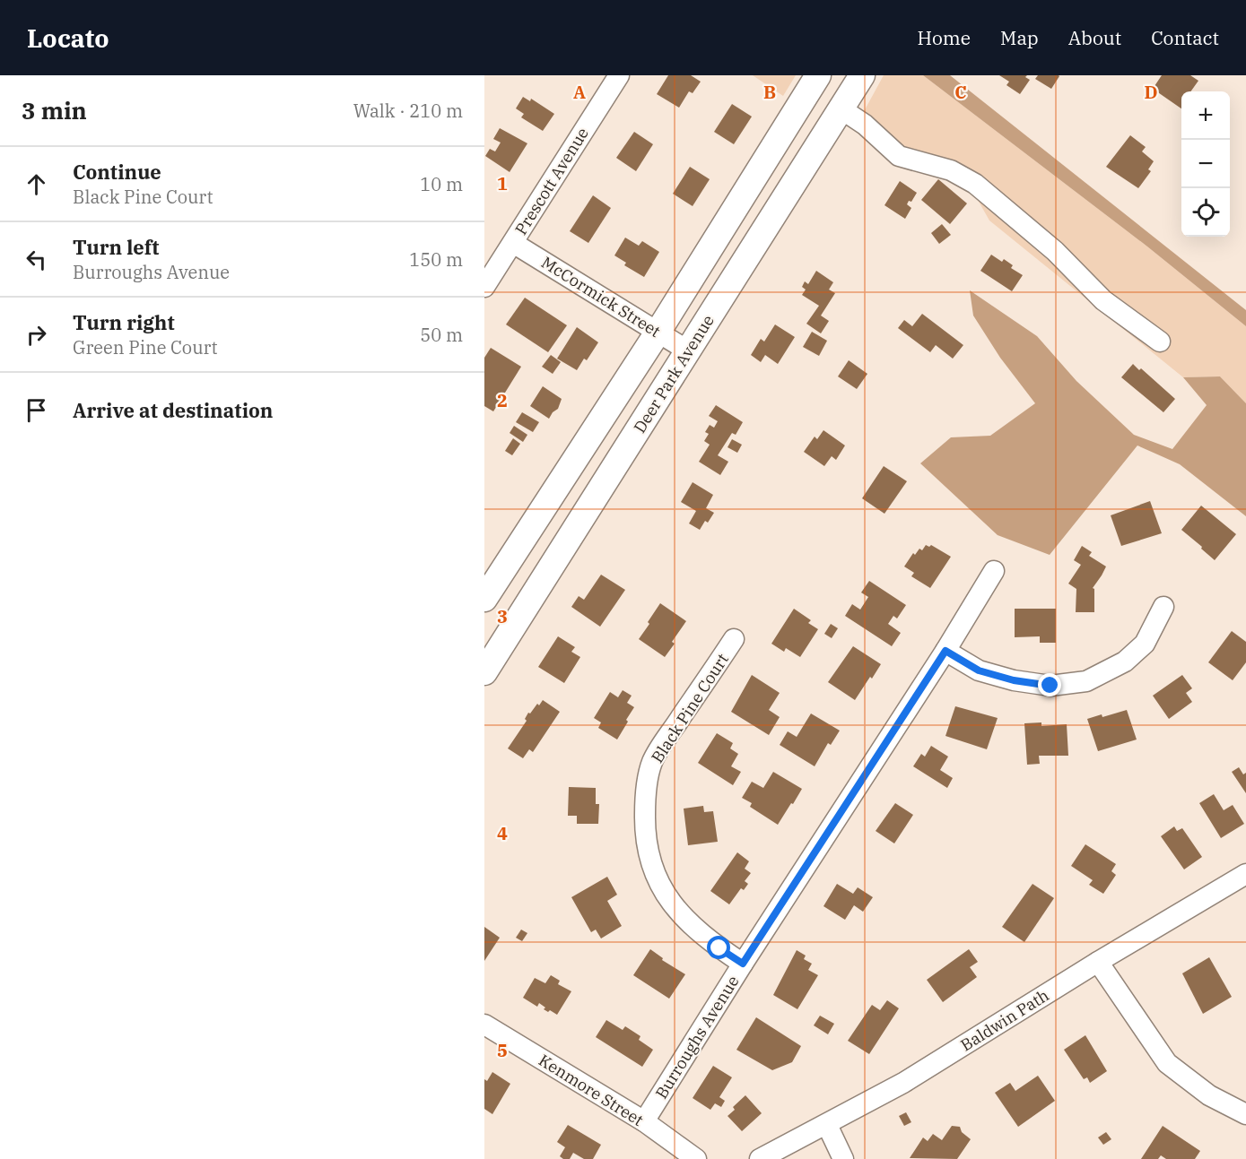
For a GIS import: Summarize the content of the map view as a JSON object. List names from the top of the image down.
{
  "streets": {
    "main road": ["Deer Park Avenue"],
    "street": [
      "Prescott Avenue",
      "McCormick Street",
      "Black Pine Court",
      "Baldwin Path",
      "Burroughs Avenue",
      "Kenmore Street"
    ]
  },
  "crossings": [
    ["Prescott Avenue", "McCormick Street"],
    ["McCormick Street", "Deer Park Avenue"],
    ["Black Pine Court", "Burroughs Avenue"],
    ["Burroughs Avenue", "Kenmore Street"]
  ],
  "page": {
    "header": "Locato",
    "nav": [
      "Home",
      "Map",
      "About",
      "Contact"
    ],
    "heading": ["3 min", "Walk · 210 m"],
    "map_buttons": ["+", "−"],
    "list": [
      ["Continue", "Black Pine Court", "10 m"],
      ["Turn left", "Burroughs Avenue", "150 m"],
      ["Turn right", "Green Pine Court", "50 m"],
      "Arrive at destination"
    ]
  },
  "grid": {
    "columns": [
      "A",
      "B",
      "C",
      "D"
    ],
    "rows": [
      "1",
      "2",
      "3",
      "4",
      "5"
    ]
  }
}
